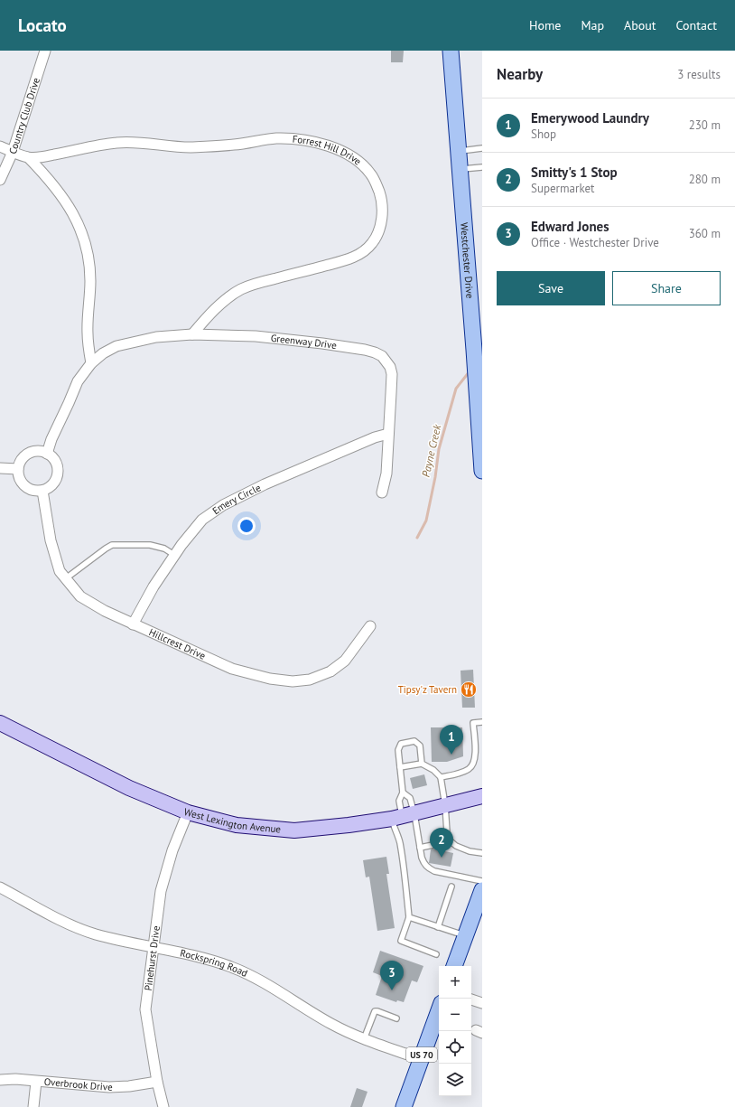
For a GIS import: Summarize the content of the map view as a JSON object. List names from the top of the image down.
{
  "streets": {
    "main road": ["Westchester Drive", "US 70"],
    "street": [
      "Country Club Drive",
      "Forrest Hill Drive",
      "Greenway Drive",
      "Emery Circle",
      "Hillcrest Drive",
      "West Lexington Avenue",
      "Pinehurst Drive",
      "Rockspring Road",
      "Overbrook Drive"
    ]
  },
  "crossings": [
    ["Country Club Drive", "Forrest Hill Drive"],
    ["Forrest Hill Drive", "Greenway Drive"],
    ["Greenway Drive", "Emery Circle"],
    ["Greenway Drive", "Hillcrest Drive"],
    ["Emery Circle", "Hillcrest Drive"],
    ["West Lexington Avenue", "Pinehurst Drive"],
    ["Pinehurst Drive", "Rockspring Road"],
    ["Pinehurst Drive", "Overbrook Drive"],
    ["Rockspring Road", "US 70"]
  ],
  "water": ["Payne Creek"],
  "places": {
    "restaurant": ["Tipsy'z Tavern"]
  },
  "page": {
    "header": "Locato",
    "nav": [
      "Home",
      "Map",
      "About",
      "Contact"
    ],
    "heading": ["Nearby", "3 results"],
    "list": [
      {
        "mark": "1",
        "name": "Emerywood Laundry",
        "note": "Shop",
        "value": "230 m"
      },
      {
        "mark": "2",
        "name": "Smitty's 1 Stop",
        "note": "Supermarket",
        "value": "280 m"
      },
      {
        "mark": "3",
        "name": "Edward Jones",
        "note": "Office · Westchester Drive",
        "value": "360 m"
      }
    ],
    "buttons": ["Save", "Share"],
    "pins": ["1", "2", "3"],
    "map_buttons": ["+", "−"]
  }
}
